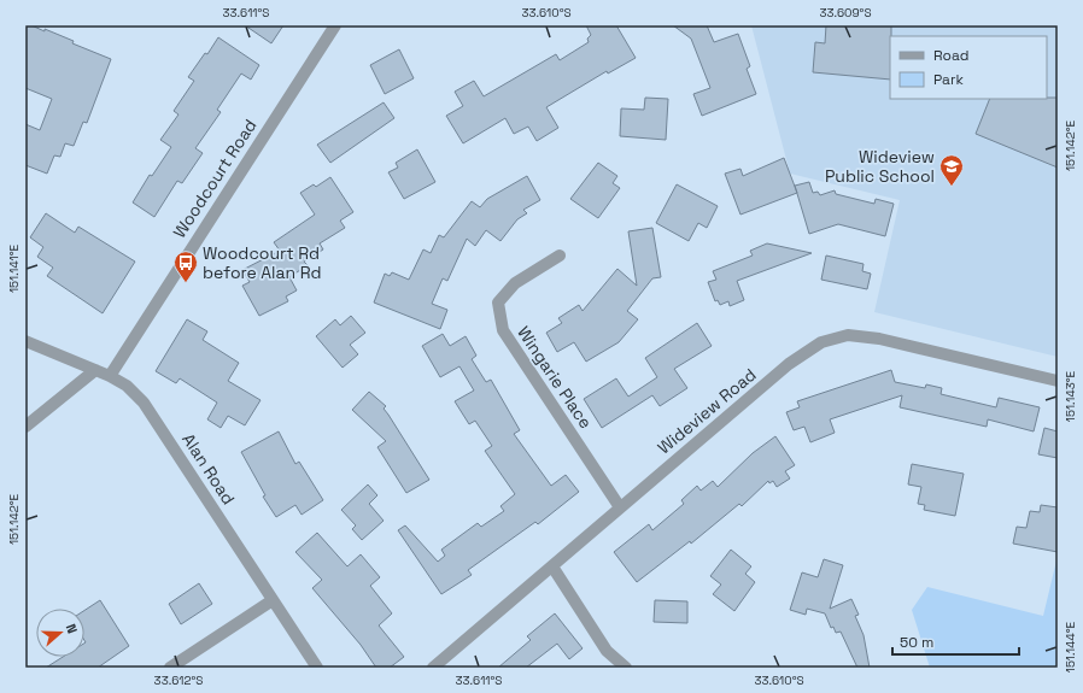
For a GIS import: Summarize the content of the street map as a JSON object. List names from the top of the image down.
{
  "streets": {
    "street": [
      "Woodcourt Road",
      "Wingarie Place",
      "Wideview Road",
      "Alan Road"
    ]
  },
  "crossings": [
    ["Woodcourt Road", "Alan Road"],
    ["Wingarie Place", "Wideview Road"]
  ],
  "places": {
    "school or university": ["Wideview Public School"],
    "bus stop": ["Woodcourt Rd before Alan Rd"]
  },
  "legend": ["Road", "Park"],
  "scale_bar": "50 m",
  "north": "right",
  "coordinates": [
    "33.611°S",
    "33.610°S",
    "33.609°S",
    "151.142°E",
    "151.141°E",
    "151.143°E",
    "151.144°E",
    "33.612°S"
  ]
}
